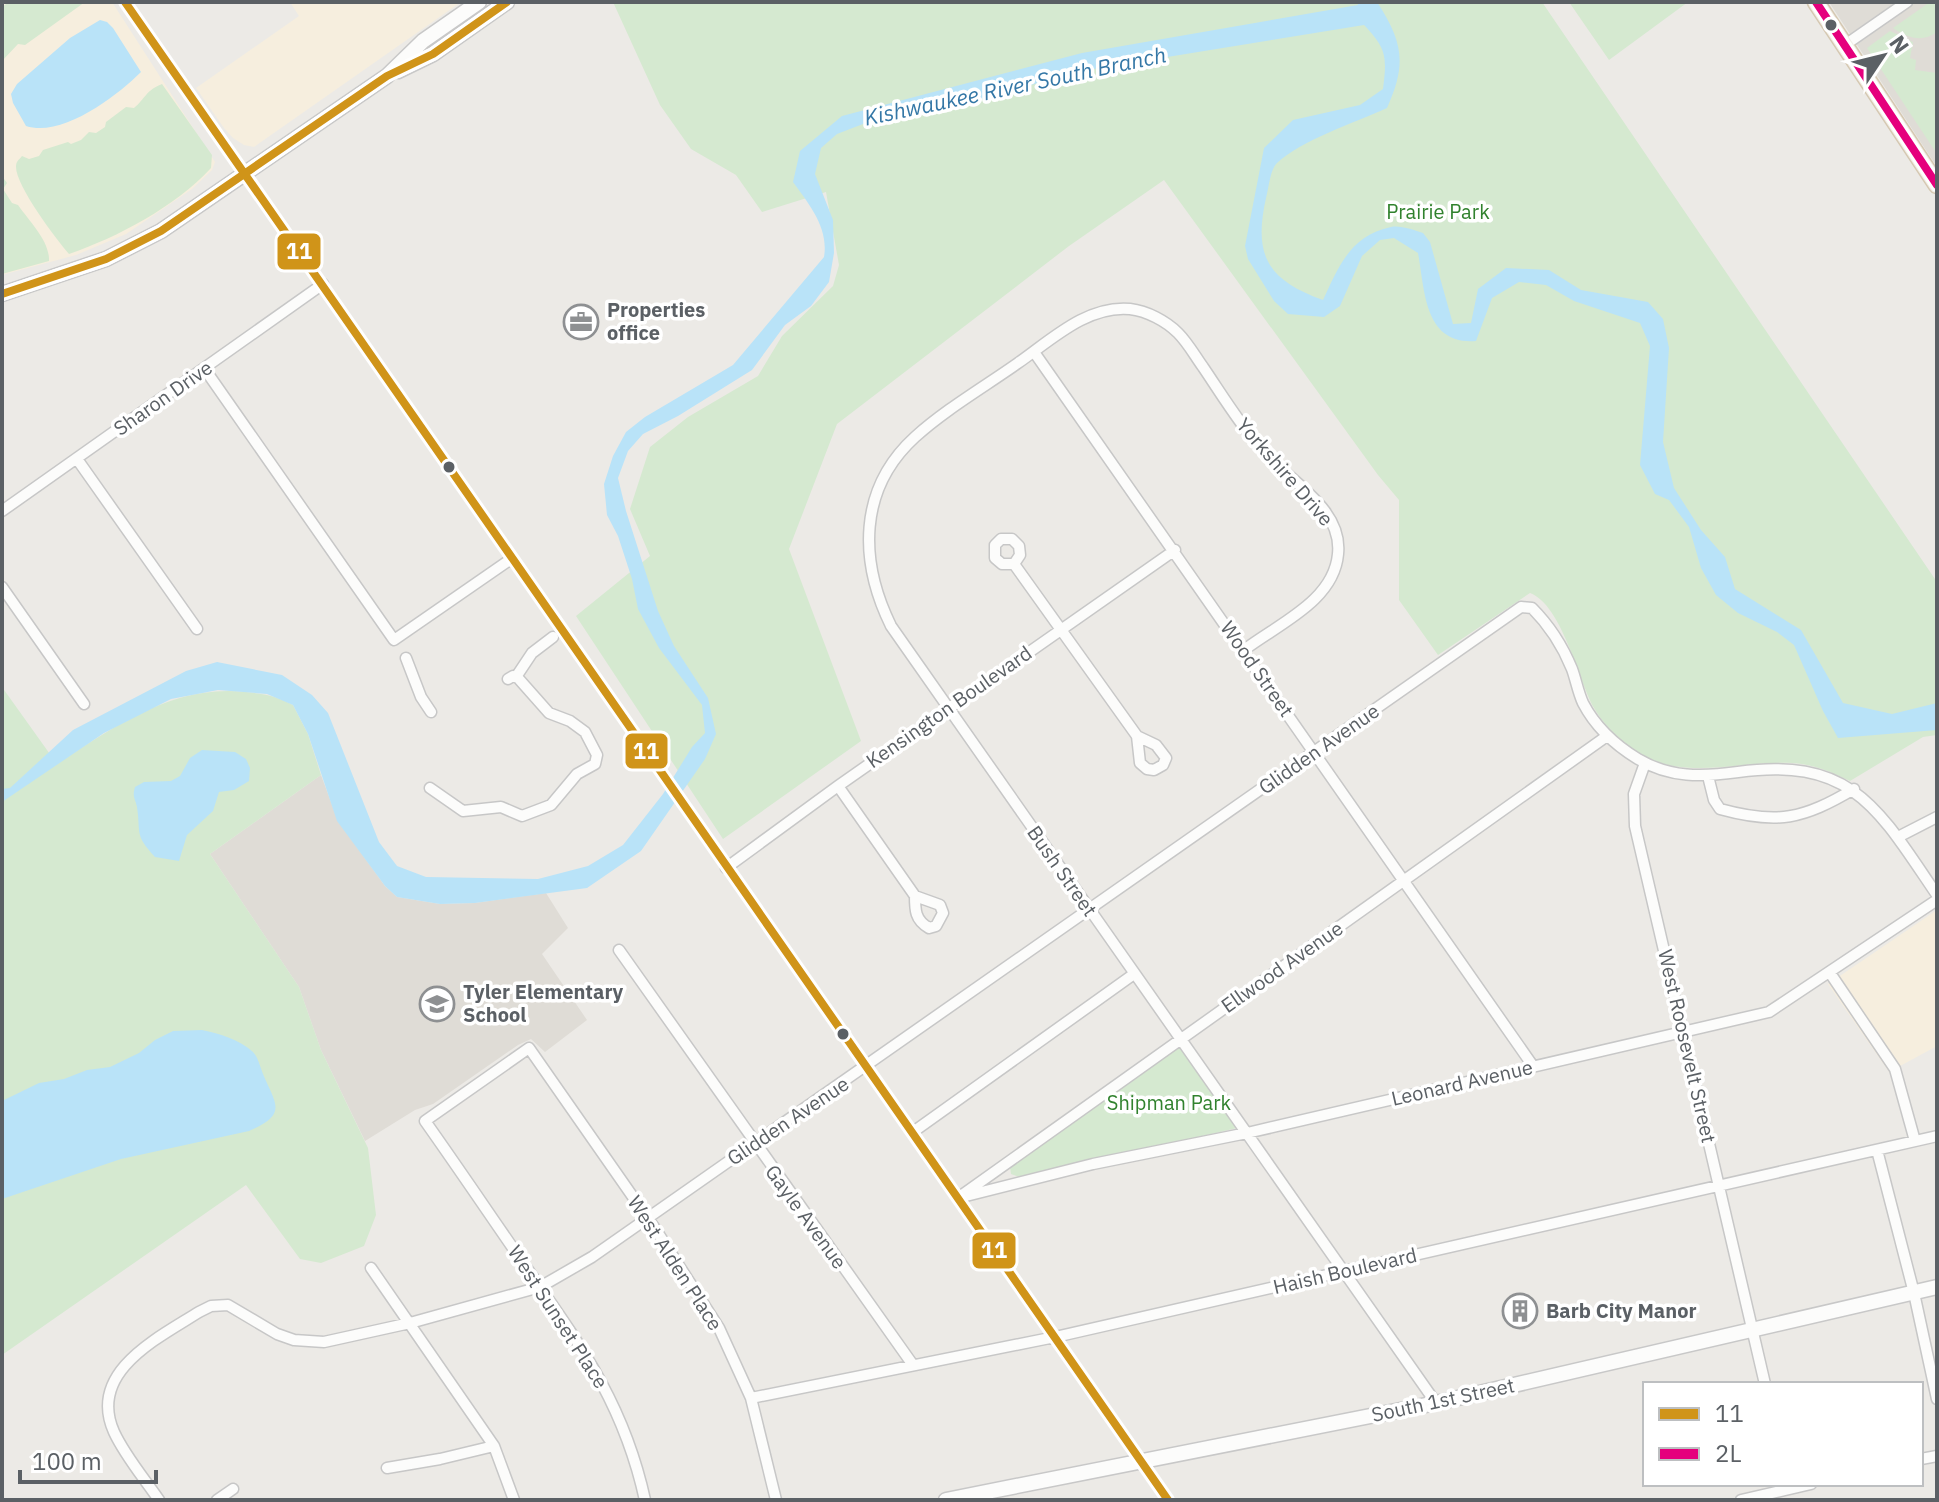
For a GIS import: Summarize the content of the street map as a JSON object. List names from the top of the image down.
{
  "streets": {
    "street": [
      "Sharon Drive",
      "Yorkshire Drive",
      "Wood Street",
      "Kensington Boulevard",
      "Glidden Avenue",
      "Bush Street",
      "Ellwood Avenue",
      "West Roosevelt Street",
      "Leonard Avenue",
      "Gayle Avenue",
      "West Alden Place",
      "Haish Boulevard",
      "West Sunset Place",
      "South 1st Street"
    ]
  },
  "crossings": [
    ["Yorkshire Drive", "Wood Street"],
    ["Yorkshire Drive", "Bush Street"],
    ["Wood Street", "Kensington Boulevard"],
    ["Wood Street", "Glidden Avenue"],
    ["Wood Street", "Bush Street"],
    ["Wood Street", "Ellwood Avenue"],
    ["Wood Street", "Leonard Avenue"],
    ["Kensington Boulevard", "Bush Street"],
    ["Glidden Avenue", "Bush Street"],
    ["Glidden Avenue", "Ellwood Avenue"],
    ["Glidden Avenue", "Gayle Avenue"],
    ["Glidden Avenue", "West Alden Place"],
    ["Glidden Avenue", "West Sunset Place"],
    ["Bush Street", "Ellwood Avenue"],
    ["Bush Street", "Leonard Avenue"],
    ["Bush Street", "Haish Boulevard"],
    ["Bush Street", "South 1st Street"],
    ["Ellwood Avenue", "Leonard Avenue"],
    ["West Roosevelt Street", "Leonard Avenue"],
    ["West Roosevelt Street", "Haish Boulevard"],
    ["West Roosevelt Street", "South 1st Street"],
    ["Gayle Avenue", "Haish Boulevard"],
    ["West Alden Place", "Haish Boulevard"],
    ["West Alden Place", "West Sunset Place"]
  ],
  "water": ["Kishwaukee River South Branch"],
  "parks": ["Prairie Park", "Shipman Park"],
  "places": {
    "office": ["Properties office"],
    "school or university": ["Tyler Elementary School"],
    "building": ["Barb City Manor"]
  },
  "lines": ["transit line 11", "transit line 2L"],
  "legend": ["11", "2L"],
  "scale_bar": "100 m",
  "north": "top right"
}
